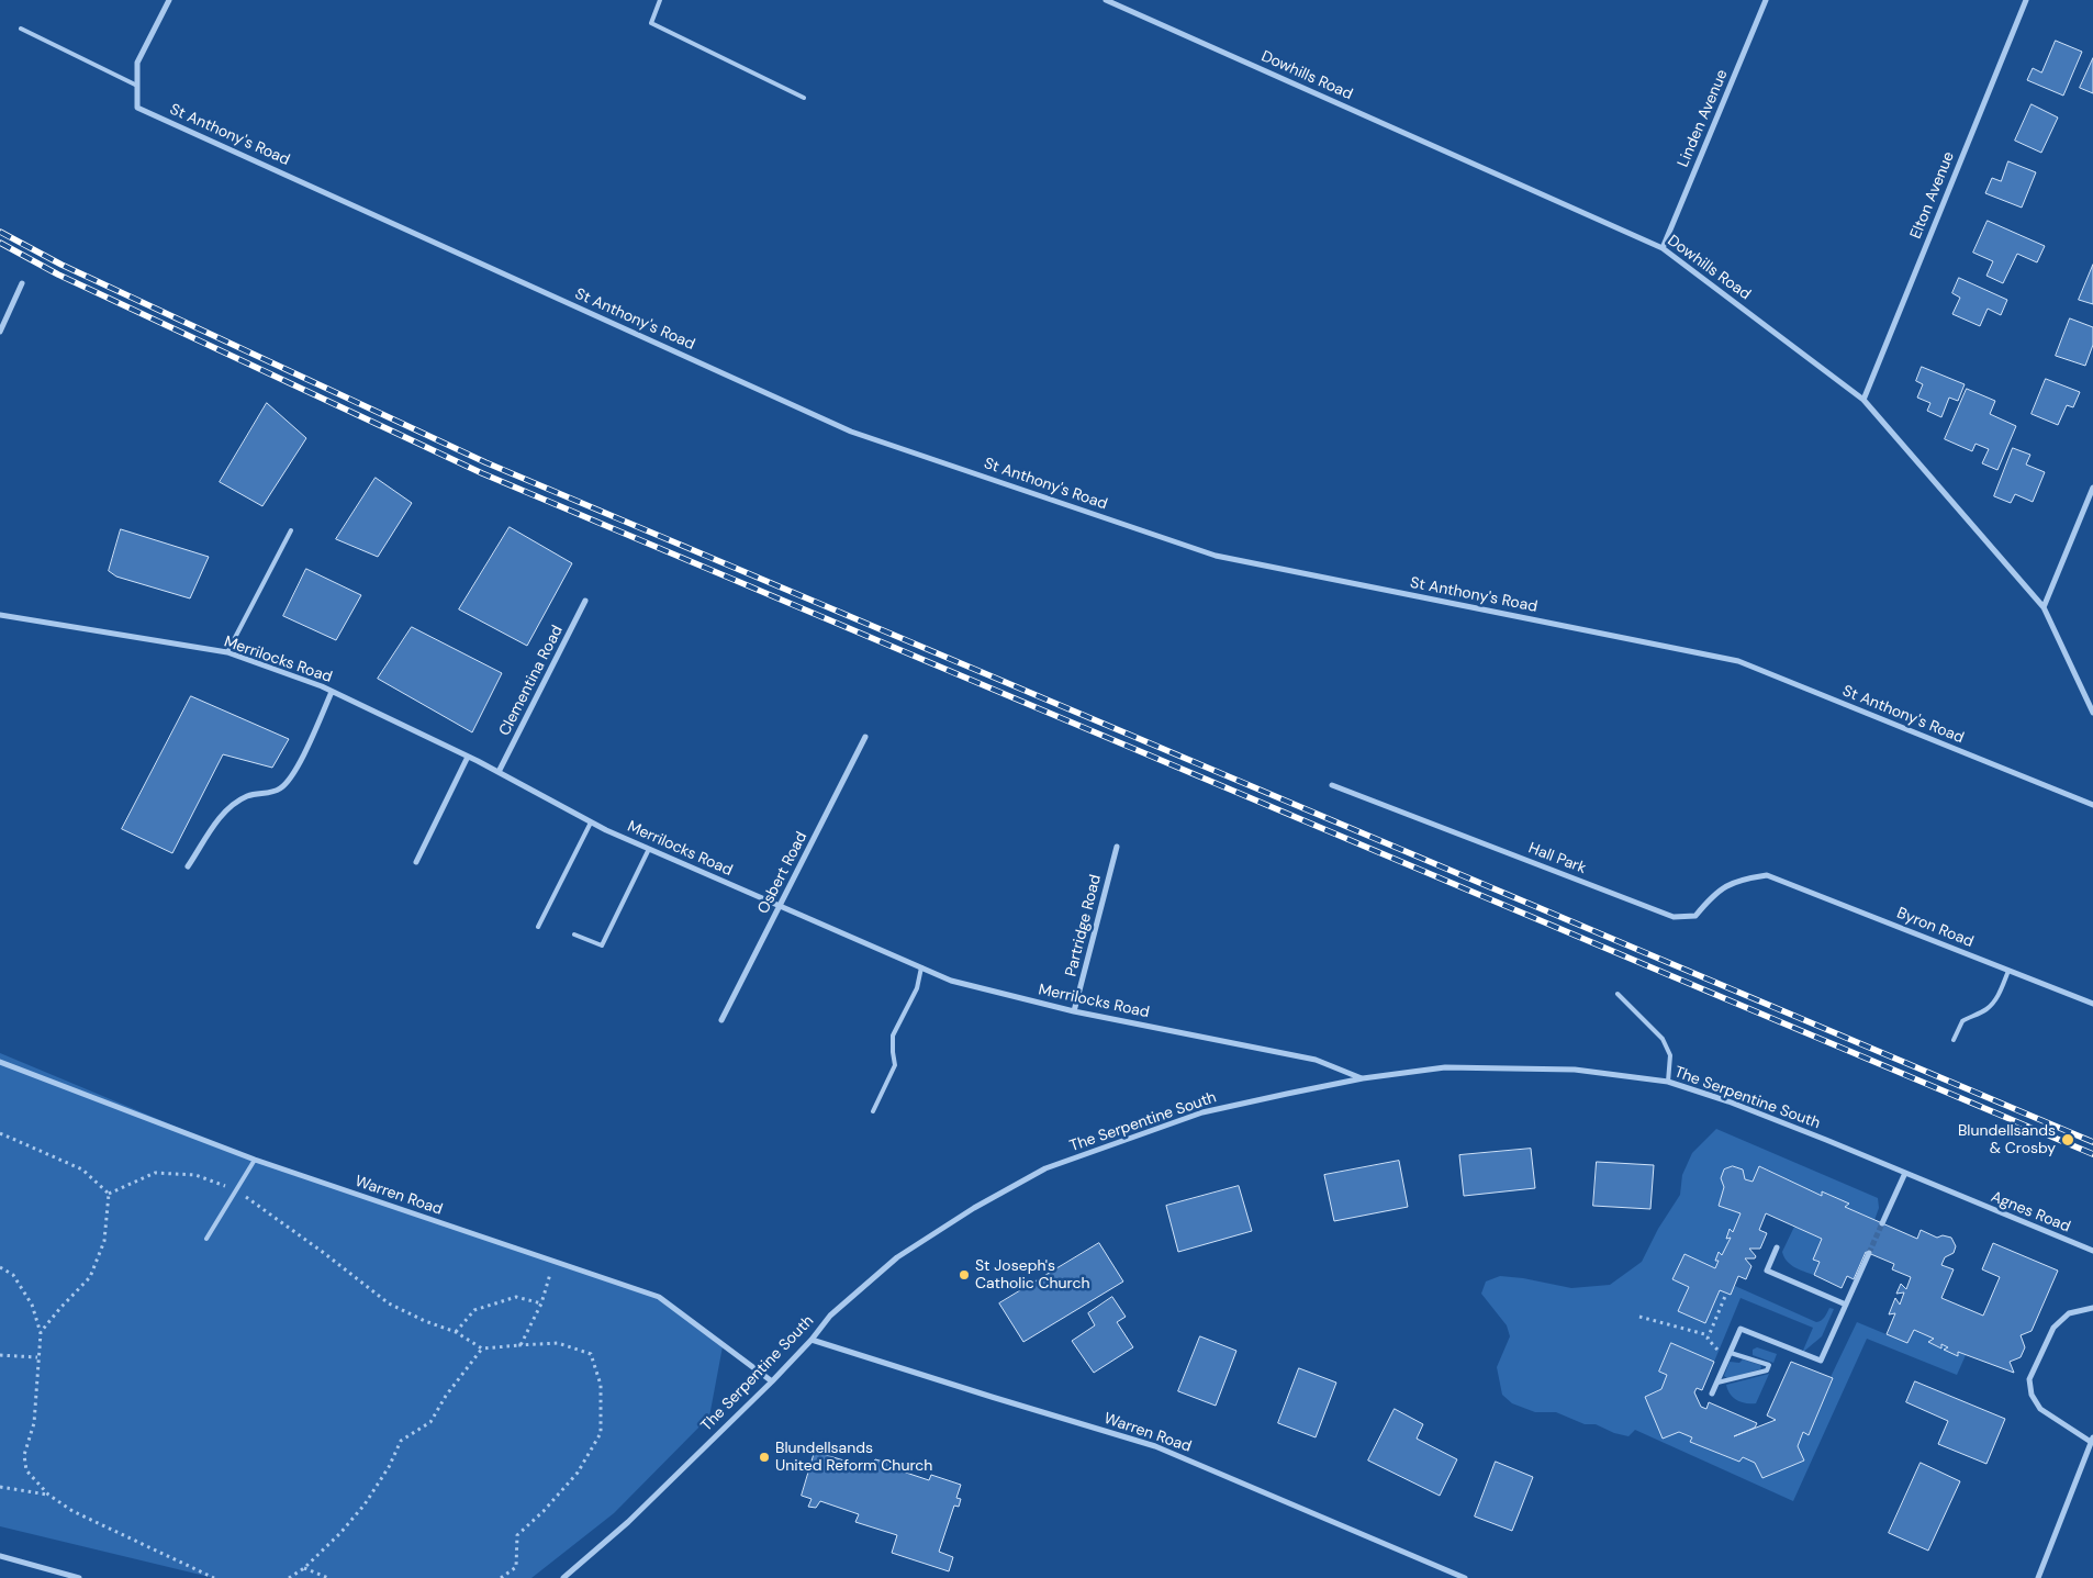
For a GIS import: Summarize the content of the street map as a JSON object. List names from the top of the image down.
{
  "streets": {
    "street": [
      "Dowhills Road",
      "Linden Avenue",
      "St Anthony's Road",
      "Elton Avenue",
      "Merrilocks Road",
      "Clementina Road",
      "Hall Park",
      "Osbert Road",
      "Partridge Road",
      "Byron Road",
      "The Serpentine South",
      "Warren Road",
      "Agnes Road"
    ]
  },
  "crossings": [
    ["Dowhills Road", "Linden Avenue"],
    ["Dowhills Road", "Elton Avenue"],
    ["Merrilocks Road", "Clementina Road"],
    ["Merrilocks Road", "Osbert Road"],
    ["Merrilocks Road", "Partridge Road"],
    ["Merrilocks Road", "The Serpentine South"],
    ["Hall Park", "Byron Road"],
    ["The Serpentine South", "Warren Road"],
    ["The Serpentine South", "Agnes Road"]
  ],
  "places": ["Blundellsands & Crosby", "St Joseph's Catholic Church", "Blundellsands United Reform Church"]
}
